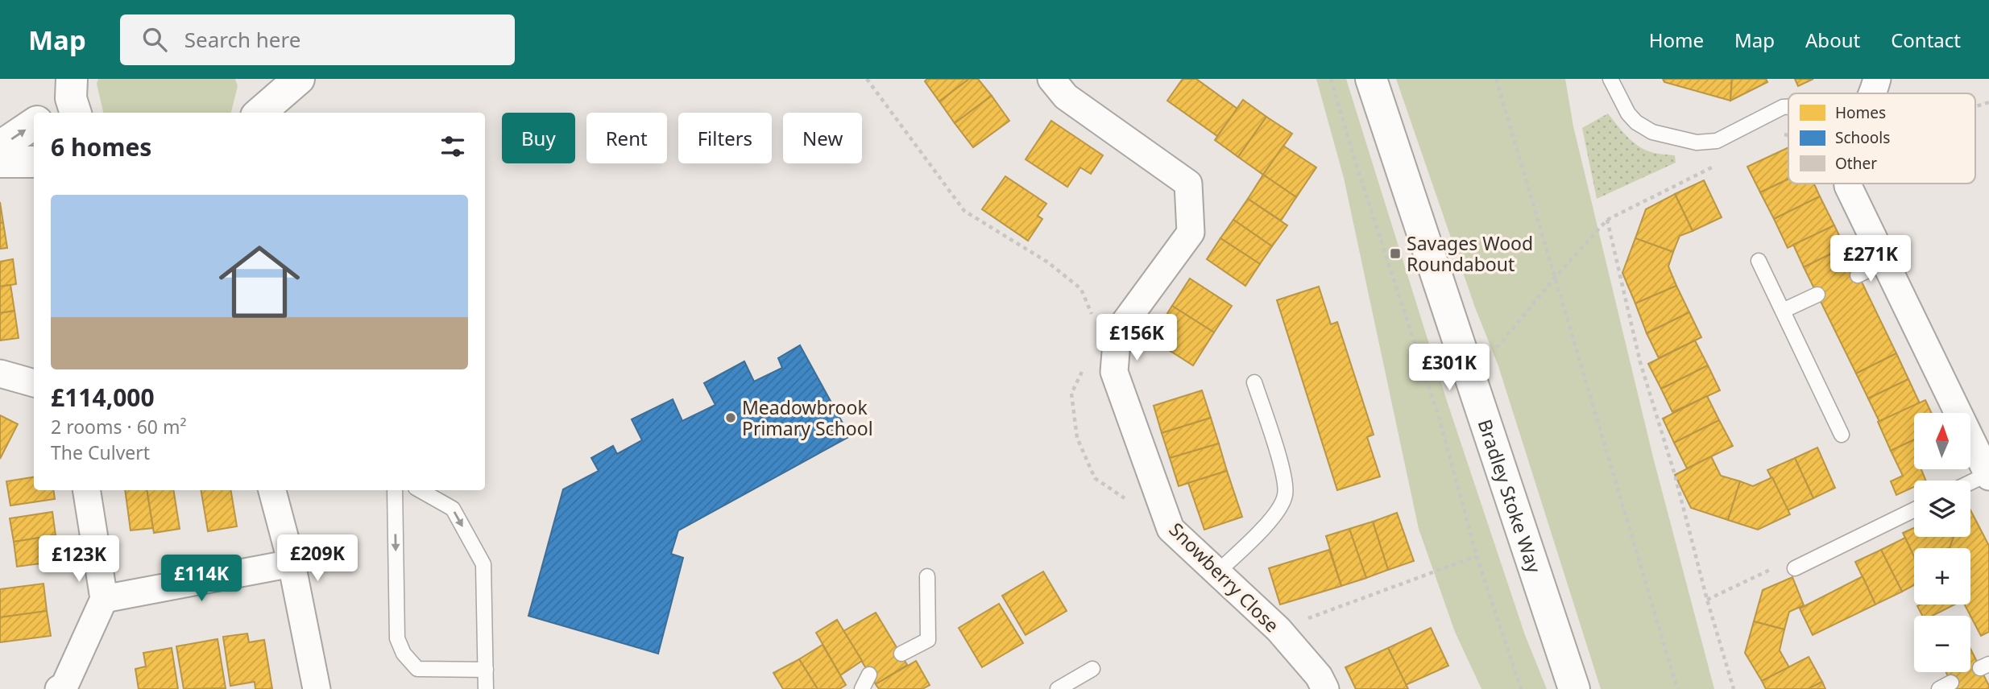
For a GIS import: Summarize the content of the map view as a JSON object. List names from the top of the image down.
{
  "streets": {
    "street": ["Bradley Stoke Way", "Snowberry Close"]
  },
  "places": {
    "transit": ["Savages Wood Roundabout"],
    "other": ["Meadowbrook Primary School"]
  },
  "legend": ["Homes", "Schools", "Other"],
  "north": "top",
  "page": {
    "header": "Map",
    "search": "Search here",
    "nav": [
      "Home",
      "Map",
      "About",
      "Contact"
    ],
    "chip": [
      "Buy",
      "Rent",
      "Filters",
      "New"
    ],
    "heading": "6 homes",
    "list": [
      {
        "name": "£114,000",
        "note": "2 rooms · 60 m² · The Culvert"
      }
    ],
    "price": [
      "£271K",
      "£156K",
      "£301K",
      "£209K",
      "£123K",
      "£114K"
    ],
    "map_buttons": ["+", "−"]
  }
}
